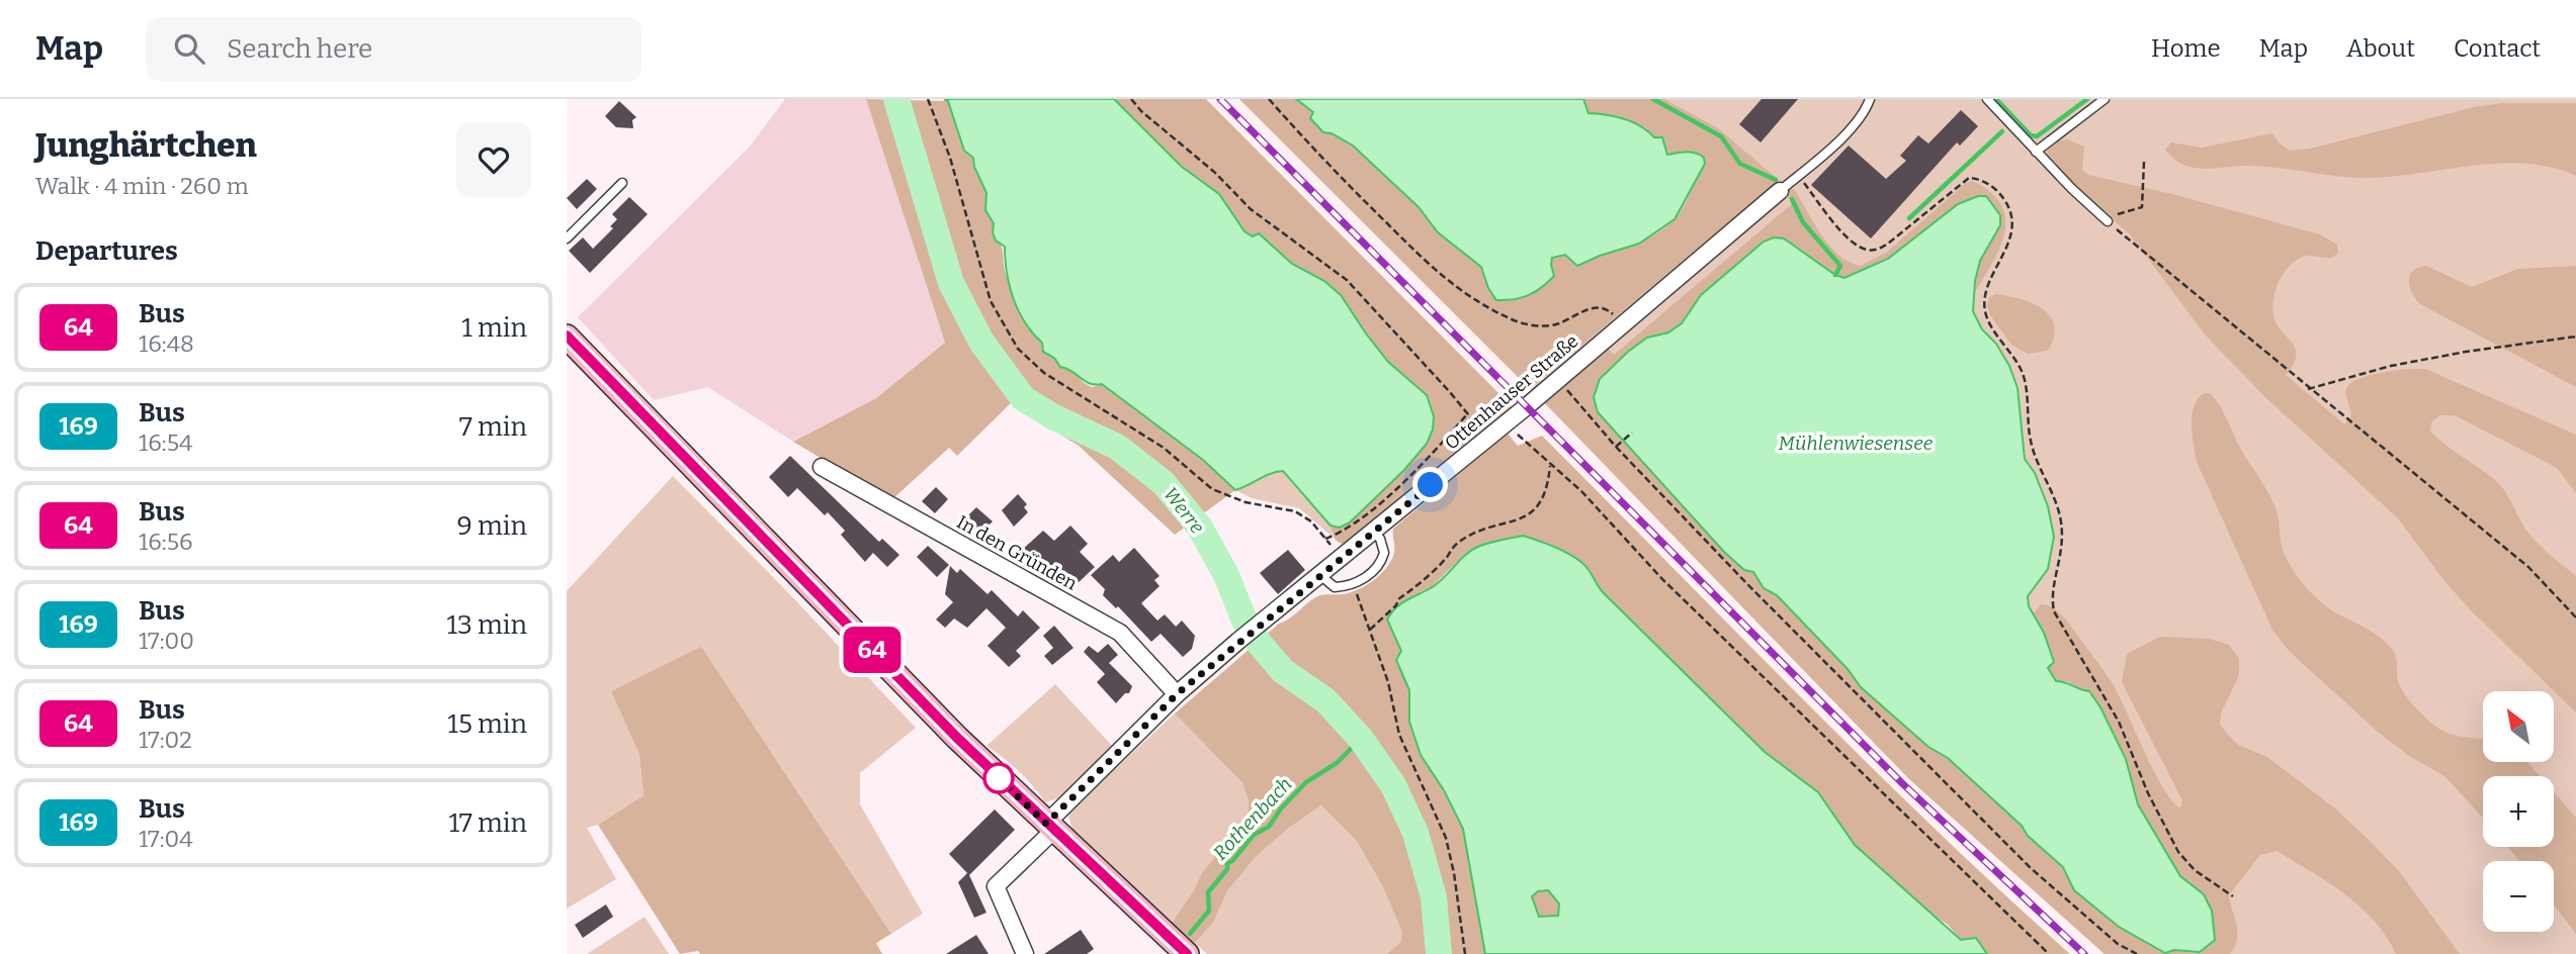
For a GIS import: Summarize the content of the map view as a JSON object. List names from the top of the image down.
{
  "streets": {
    "street": ["Ottenhauser Straße", "In den Gründen"]
  },
  "crossings": [
    ["Ottenhauser Straße", "In den Gründen"]
  ],
  "water": ["Mühlenwiesensee", "Werre", "Rothenbach"],
  "lines": ["bus line 64"],
  "north": "top left",
  "page": {
    "header": "Map",
    "search": "Search here",
    "nav": [
      "Home",
      "Map",
      "About",
      "Contact"
    ],
    "heading": [
      ["Junghärtchen", "Walk · 4 min · 260 m"],
      "Departures"
    ],
    "on_map": "64",
    "list": [
      {
        "mark": "64",
        "name": "Bus",
        "note": "16:48",
        "value": "1 min"
      },
      {
        "mark": "169",
        "name": "Bus",
        "note": "16:54",
        "value": "7 min"
      },
      {
        "mark": "64",
        "name": "Bus",
        "note": "16:56",
        "value": "9 min"
      },
      {
        "mark": "169",
        "name": "Bus",
        "note": "17:00",
        "value": "13 min"
      },
      {
        "mark": "64",
        "name": "Bus",
        "note": "17:02",
        "value": "15 min"
      },
      {
        "mark": "169",
        "name": "Bus",
        "note": "17:04",
        "value": "17 min"
      }
    ],
    "map_buttons": ["+", "−"]
  }
}
